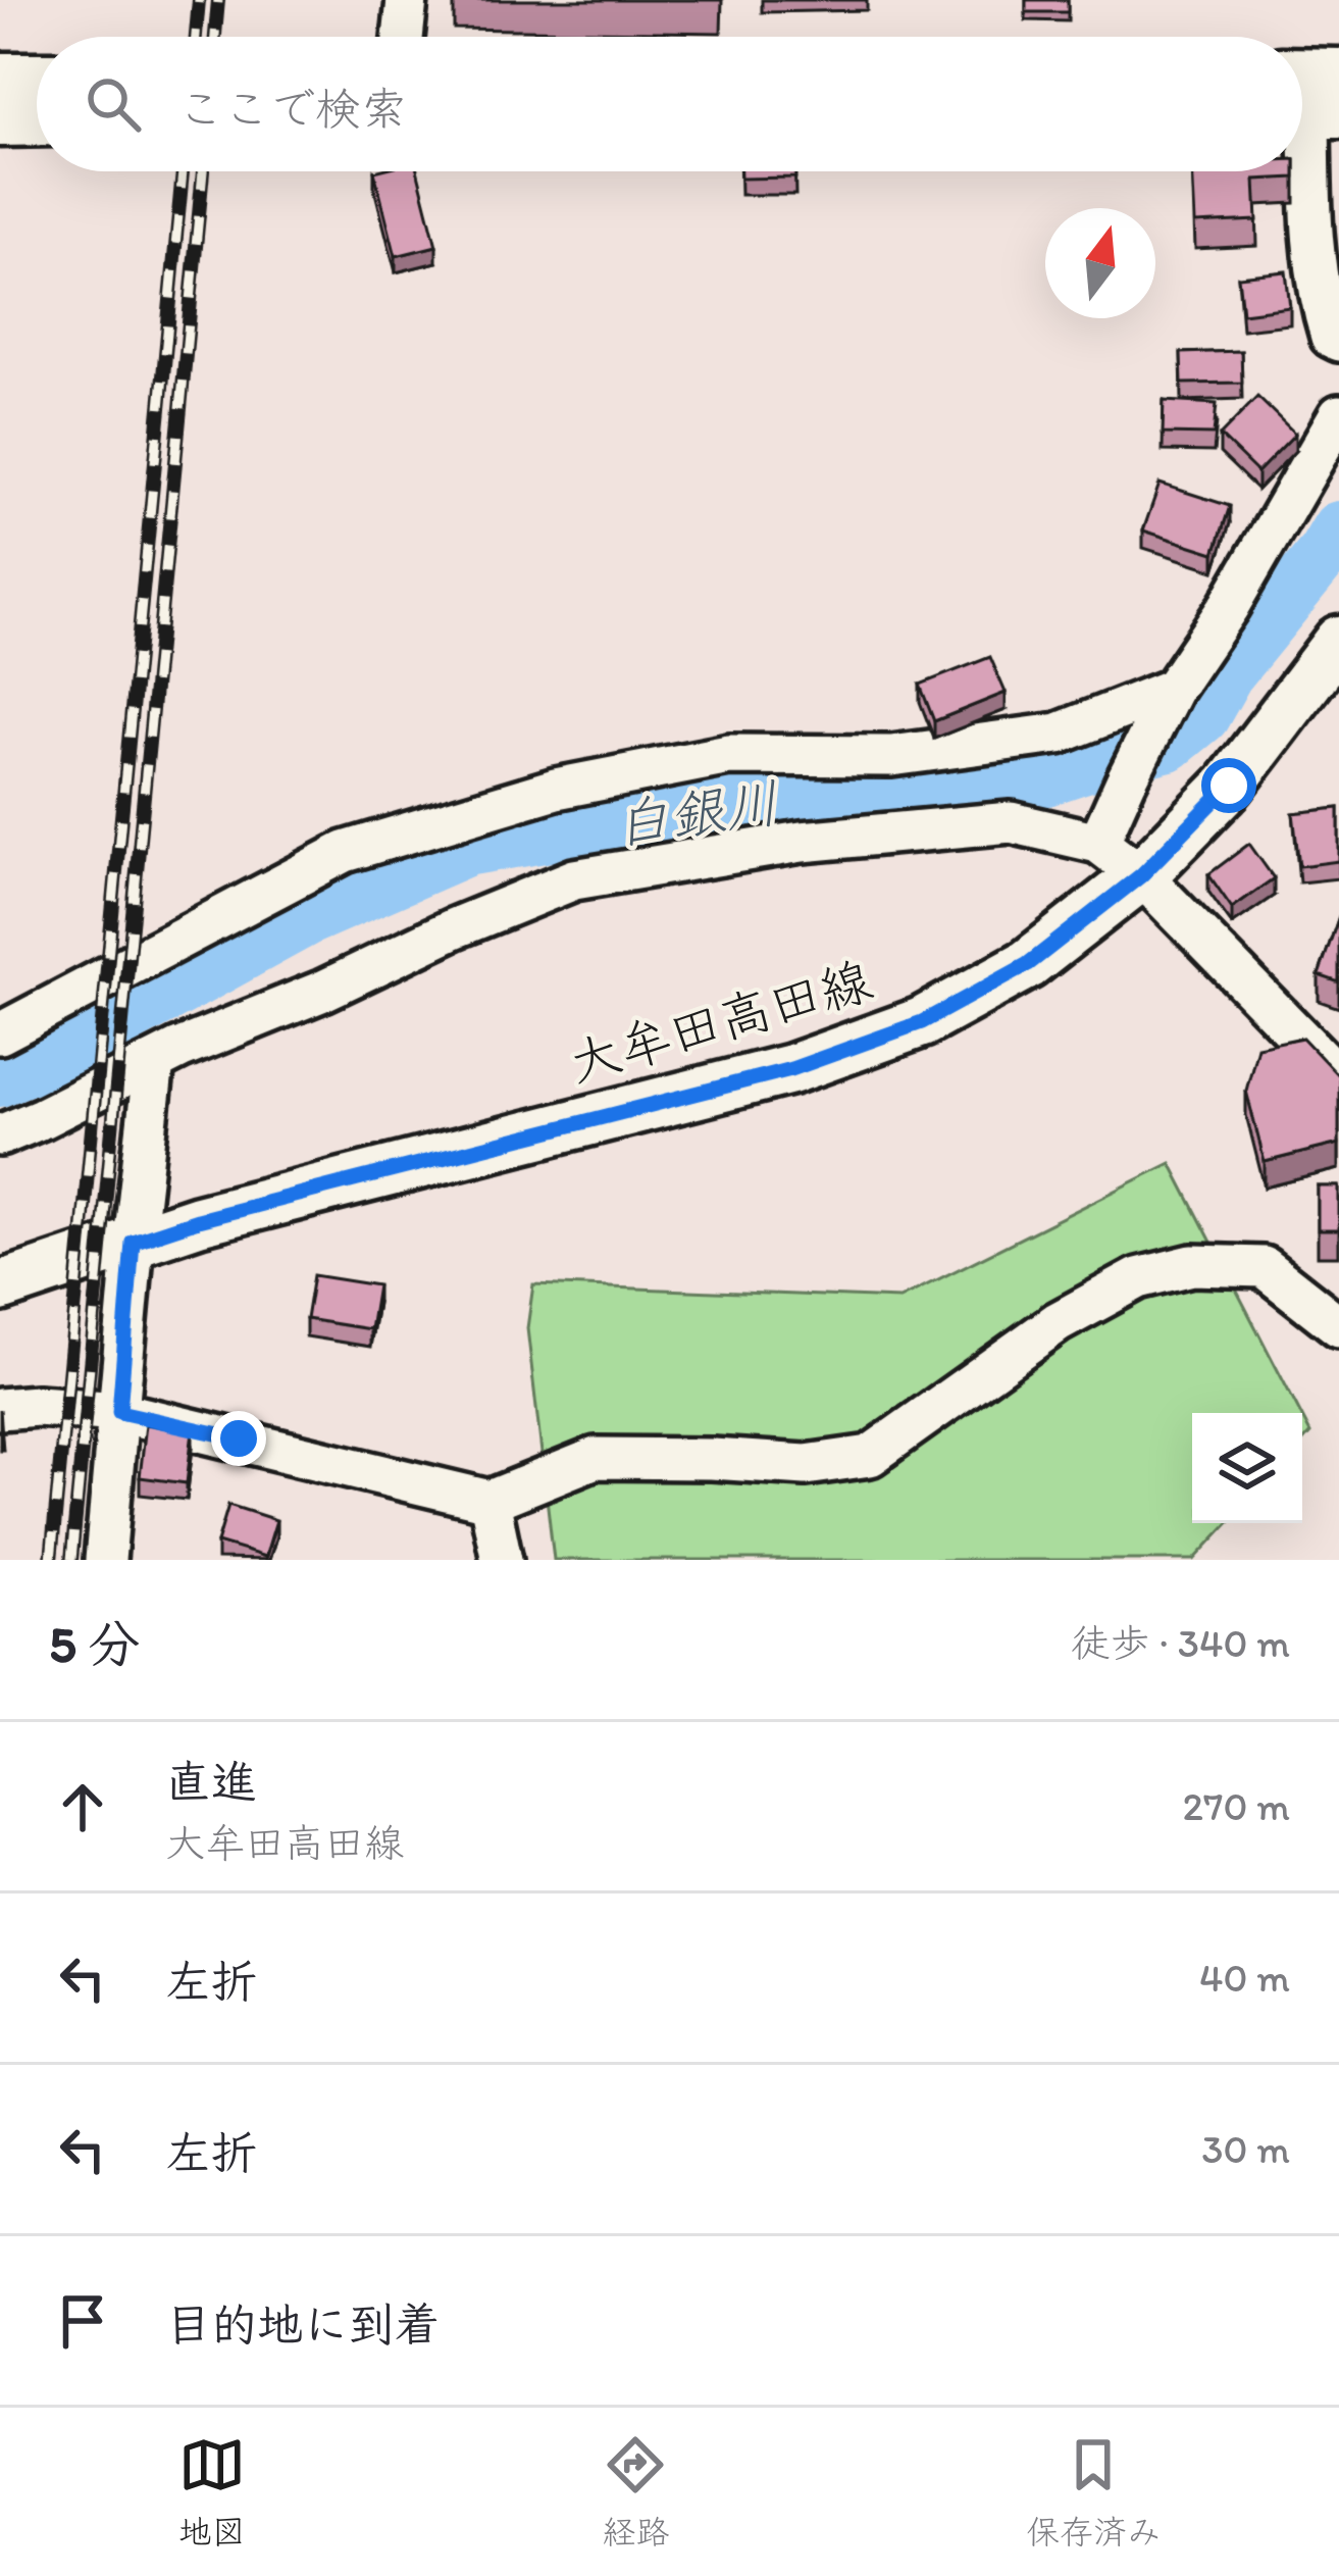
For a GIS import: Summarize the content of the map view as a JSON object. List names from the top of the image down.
{
  "streets": {
    "main road": ["大牟田高田線"]
  },
  "water": ["白銀川"],
  "north": "top",
  "page": {
    "search": "ここで検索",
    "heading": ["5 分", "徒歩 · 340 m"],
    "list": [
      ["直進", "大牟田高田線", "270 m"],
      ["左折", "40 m"],
      ["左折", "30 m"],
      "目的地に到着"
    ],
    "nav": ["地図", "経路", "保存済み"]
  }
}
